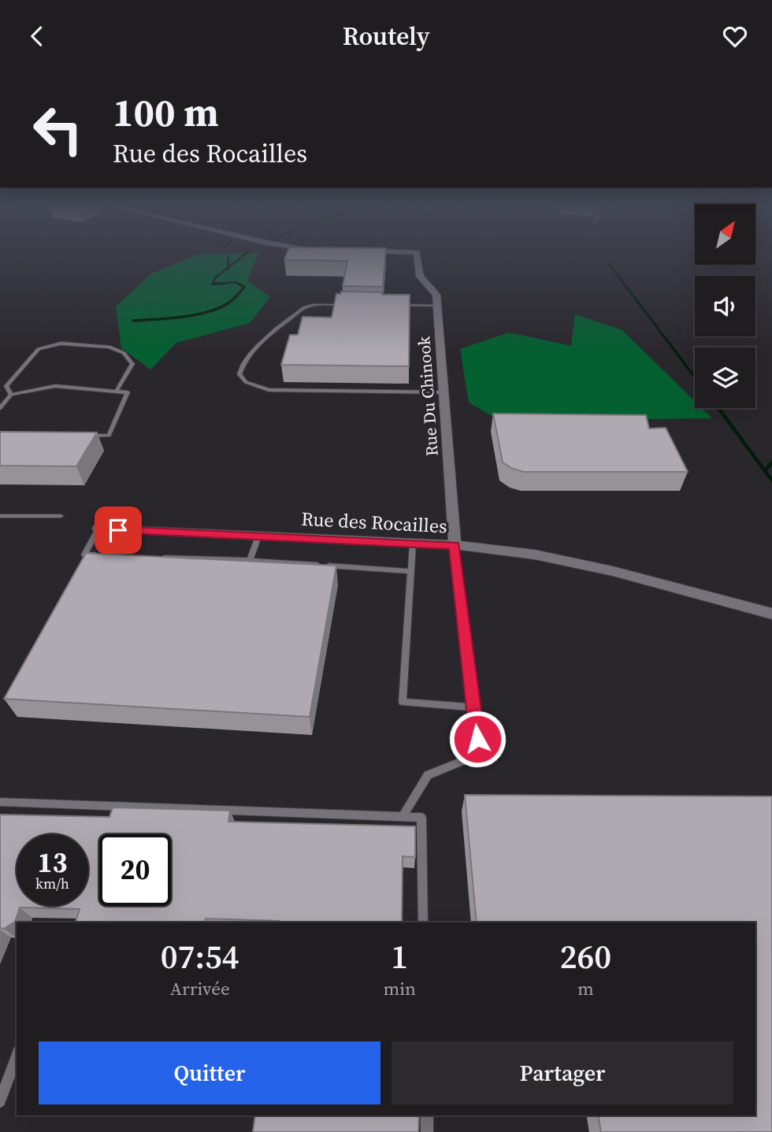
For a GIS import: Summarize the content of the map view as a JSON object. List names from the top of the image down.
{
  "streets": {
    "street": ["Rue Du Chinook", "Rue des Rocailles"]
  },
  "crossings": [
    ["Rue Du Chinook", "Rue des Rocailles"]
  ],
  "north": "top right",
  "page": {
    "header": "Routely",
    "turn": ["100 m", "Rue des Rocailles"],
    "speed": "13 km/h",
    "limit": "20",
    "eta": [
      "07:54",
      "Arrivée",
      "1",
      "min",
      "260",
      "m"
    ],
    "buttons": ["Quitter", "Partager"]
  }
}
